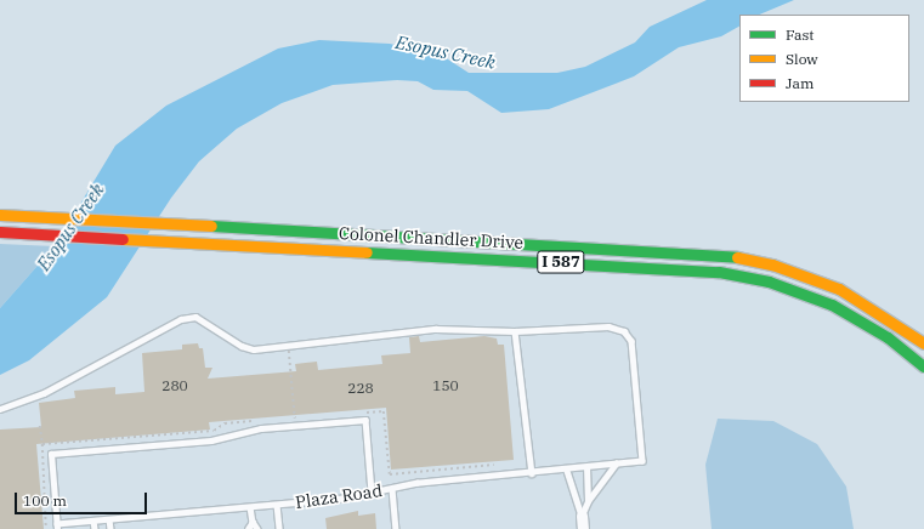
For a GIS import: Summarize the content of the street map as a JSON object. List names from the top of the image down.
{
  "streets": {
    "highway": ["Colonel Chandler Drive", "I 587"],
    "lane": ["Plaza Road"]
  },
  "water": ["Esopus Creek"],
  "house_numbers": ["280", "150", "228"],
  "legend": ["Fast", "Slow", "Jam"],
  "scale_bar": "100 m"
}
